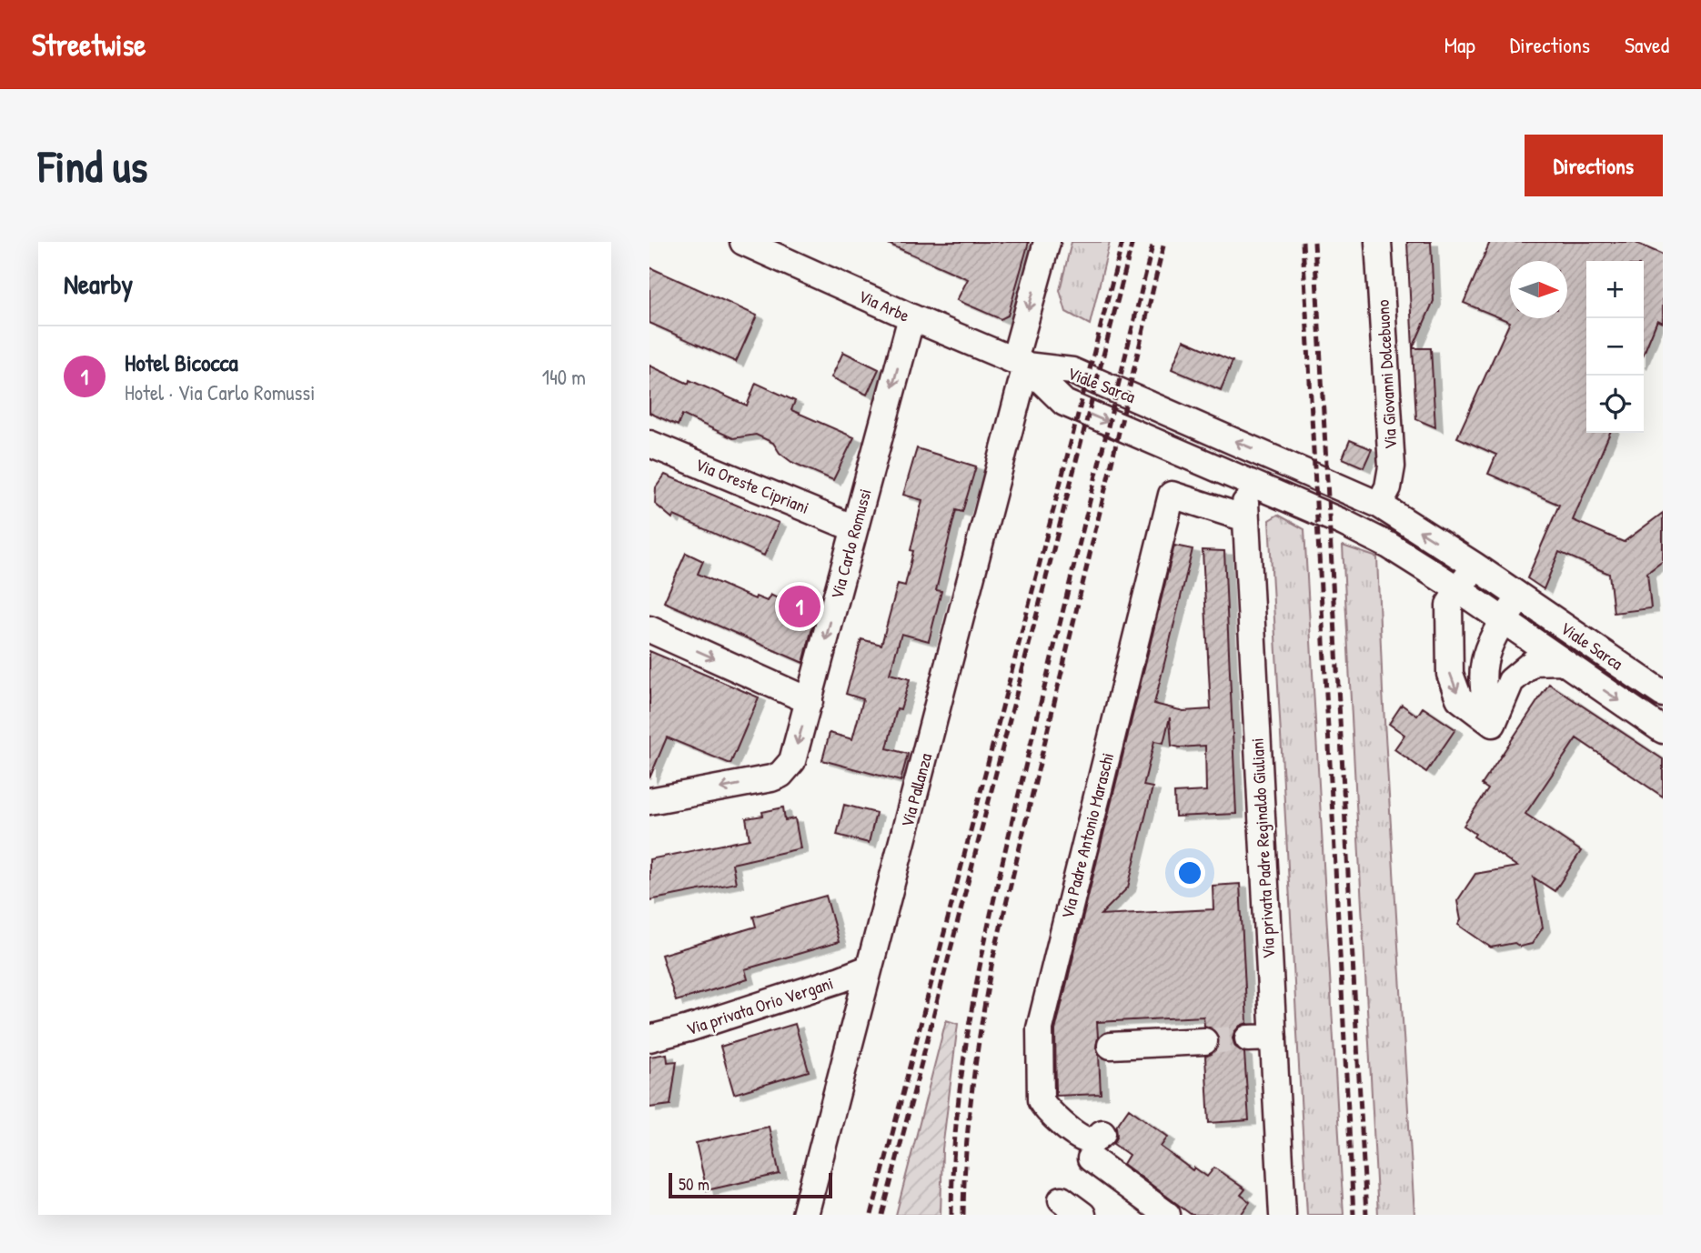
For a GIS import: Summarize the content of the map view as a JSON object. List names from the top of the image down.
{
  "streets": {
    "street": [
      "Via Arbe",
      "Via Giovanni Dolcebuono",
      "Viale Sarca",
      "Via Oreste Cipriani",
      "Via Carlo Romussi",
      "Via Pallanza",
      "Via Padre Antonio Maraschi",
      "Via privata Padre Reginaldo Giuliani",
      "Via privata Orio Vergani"
    ]
  },
  "crossings": [
    ["Via Arbe", "Viale Sarca"],
    ["Via Arbe", "Via Carlo Romussi"],
    ["Via Arbe", "Via Pallanza"],
    ["Via Giovanni Dolcebuono", "Viale Sarca"],
    ["Viale Sarca", "Via Pallanza"],
    ["Viale Sarca", "Via privata Padre Reginaldo Giuliani"],
    ["Via Oreste Cipriani", "Via Carlo Romussi"],
    ["Via Pallanza", "Via privata Orio Vergani"],
    ["Via Padre Antonio Maraschi", "Via privata Padre Reginaldo Giuliani"]
  ],
  "one_way": ["Via Carlo Romussi"],
  "scale_bar": "50 m",
  "north": "right",
  "page": {
    "header": "Streetwise",
    "nav": ["Map", "Directions", "Saved"],
    "buttons": "Directions",
    "title": "Find us",
    "heading": "Nearby",
    "map_buttons": ["+", "−"],
    "list": [
      {
        "mark": "1",
        "name": "Hotel Bicocca",
        "note": "Hotel · Via Carlo Romussi",
        "value": "140 m"
      }
    ],
    "pins": "1",
    "scale": "50 m"
  }
}
